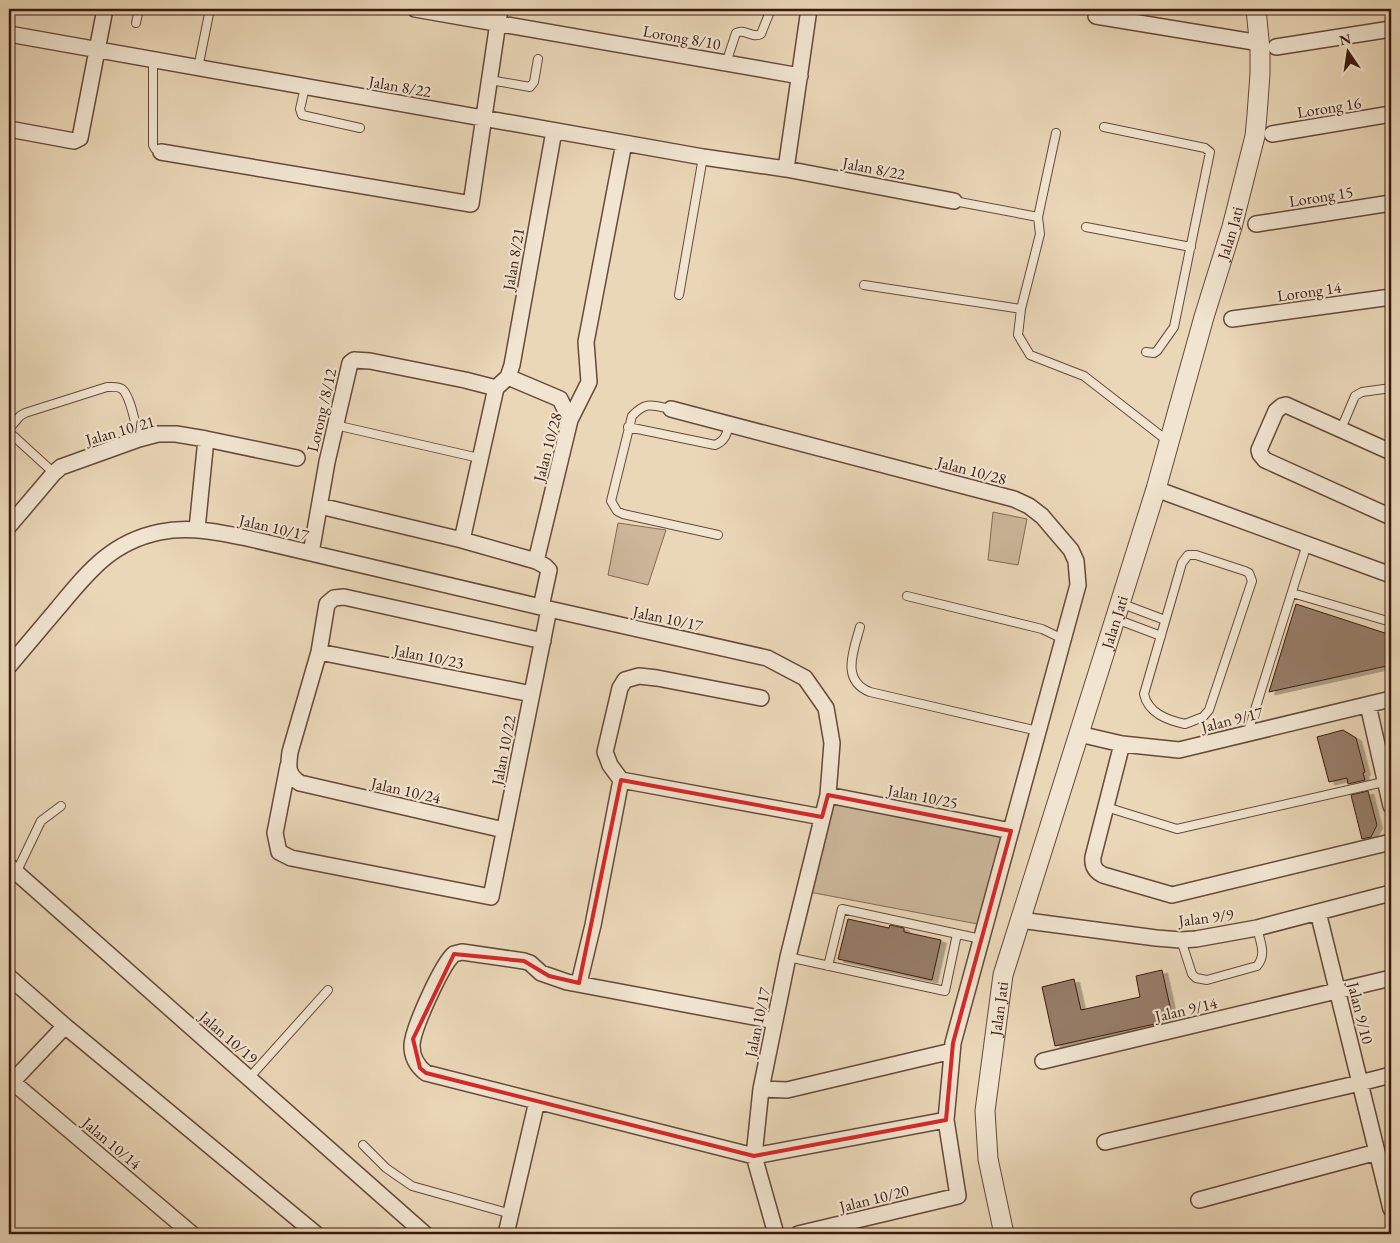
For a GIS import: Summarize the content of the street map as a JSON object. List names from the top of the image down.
{
  "streets": {
    "street": [
      "Lorong 8/10",
      "Jalan 8/22",
      "Lorong 16",
      "Lorong 15",
      "Jalan Jati",
      "Jalan 8/21",
      "Lorong 14",
      "Lorong /8/12",
      "Jalan 10/21",
      "Jalan 10/28",
      "Jalan 10/17",
      "Jalan 10/23",
      "Jalan 9/17",
      "Jalan 10/22",
      "Jalan 10/24",
      "Jalan 10/25",
      "Jalan 9/9",
      "Jalan 9/14",
      "Jalan 9/10",
      "Jalan 10/19",
      "Jalan 10/14",
      "Jalan 10/20"
    ]
  },
  "crossings": [
    ["Jalan 8/22", "Jalan 8/21"],
    ["Jalan 8/22", "Jalan 10/28"],
    ["Jalan Jati", "Jalan 9/17"],
    ["Jalan Jati", "Jalan 9/9"],
    ["Lorong /8/12", "Jalan 10/17"],
    ["Jalan 10/17", "Jalan 10/22"],
    ["Jalan 10/17", "Jalan 10/25"],
    ["Jalan 10/23", "Jalan 10/22"],
    ["Jalan 10/22", "Jalan 10/24"],
    ["Jalan 9/9", "Jalan 9/10"],
    ["Jalan 9/14", "Jalan 9/10"]
  ],
  "north": "top"
}
